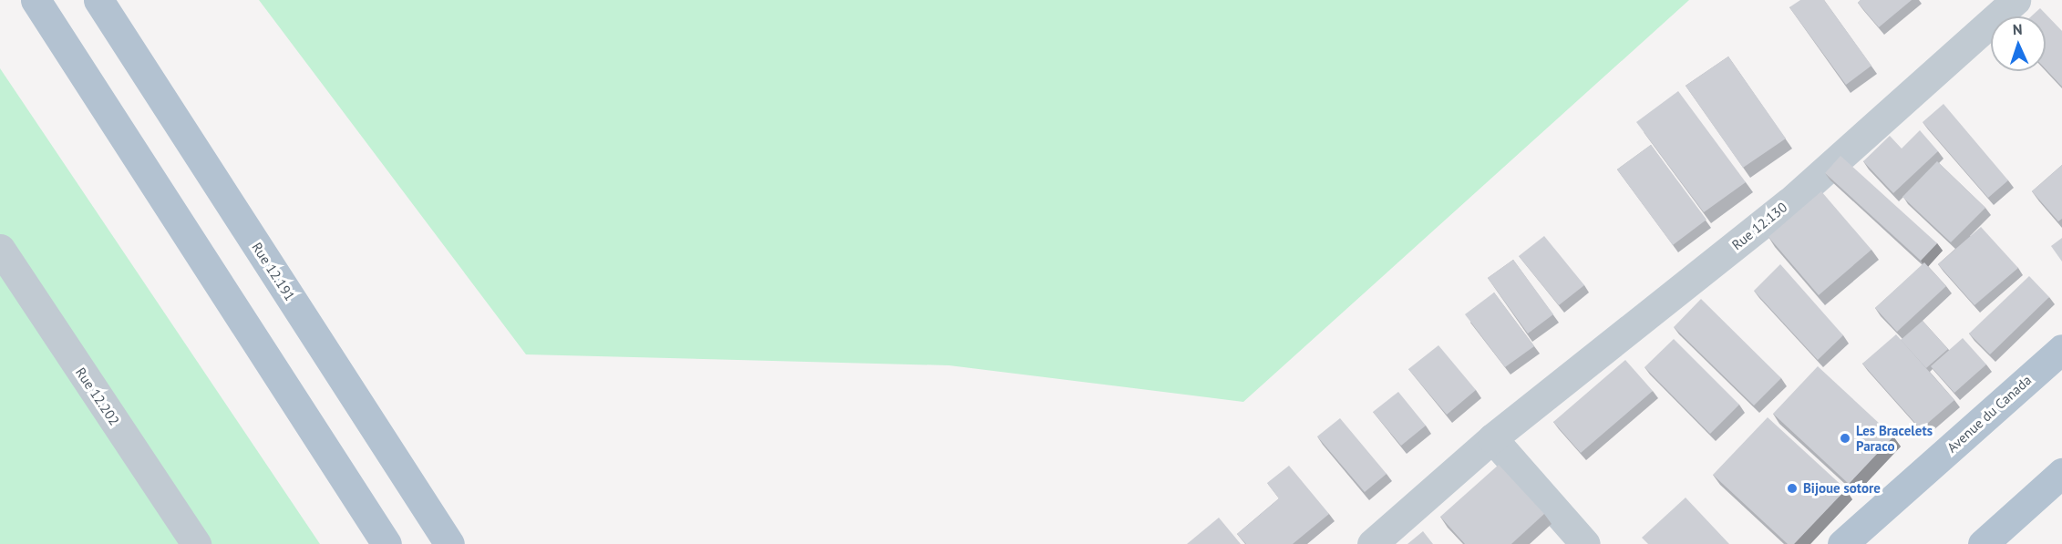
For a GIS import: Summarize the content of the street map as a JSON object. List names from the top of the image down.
{
  "streets": {
    "main road": ["Rue 12.191", "Avenue du Canada"],
    "street": ["Rue 12.130", "Rue 12.202"]
  },
  "places": ["Les Bracelets Paraco", "Bijoue sotore"],
  "north": "top"
}
